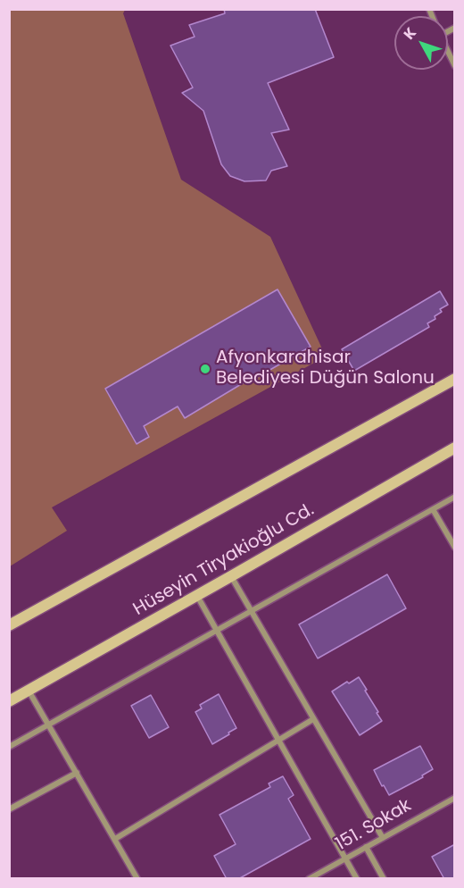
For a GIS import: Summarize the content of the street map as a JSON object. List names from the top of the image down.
{
  "streets": {
    "street": ["Hüseyin Tiryakioğlu Cd.", "151. Sokak"]
  },
  "places": ["Afyonkarahisar Belediyesi Düğün Salonu"],
  "north": "top left"
}
